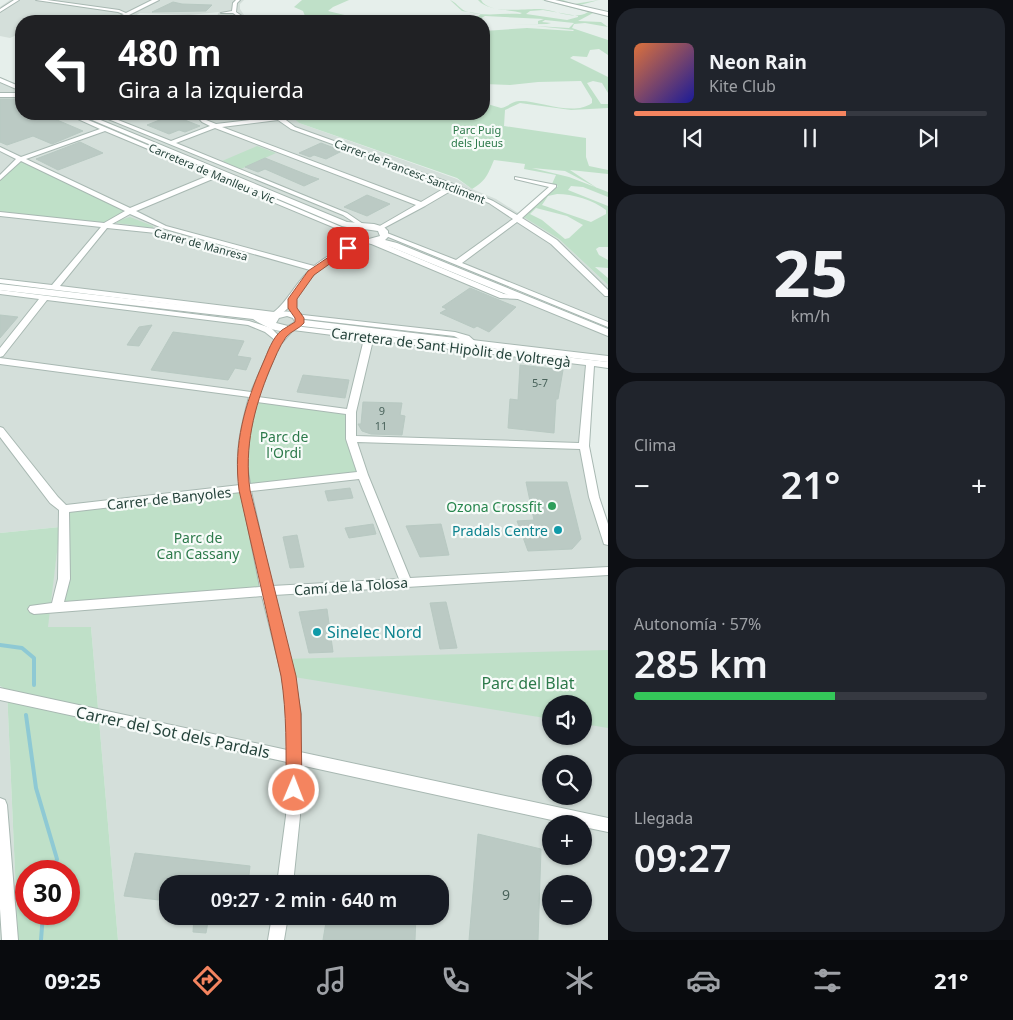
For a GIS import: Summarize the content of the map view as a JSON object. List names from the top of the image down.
{
  "streets": {
    "street": [
      "Carrer de Francesc Santcliment",
      "Carretera de Manlleu a Vic",
      "Carrer de Manresa",
      "Carretera de Sant Hipòlit de Voltregà",
      "Carrer de Banyoles",
      "Camí de la Tolosa",
      "Carrer del Sot dels Pardals"
    ]
  },
  "parks": [
    "Parc Puig dels Jueus",
    "Parc de l'Ordi",
    "Parc de Can Cassany",
    "Parc del Blat"
  ],
  "places": ["Ozona Crossfit", "Pradals Centre", "Sinelec Nord"],
  "house_numbers": [
    "5-7",
    "9",
    "11",
    "9"
  ],
  "page": {
    "turn": ["480 m", "Gira a la izquierda"],
    "song": ["Neon Rain", "Kite Club"],
    "tile": [
      ["25", "km/h"],
      "Clima",
      ["Autonomía · 57%", "285 km"],
      ["Llegada", "09:27"]
    ],
    "heat": ["−", "21°", "+"],
    "map_buttons": ["+", "−"],
    "limit": "30",
    "trip": "09:27 · 2 min · 640 m",
    "tabs": ["09:25", "21°"]
  }
}
